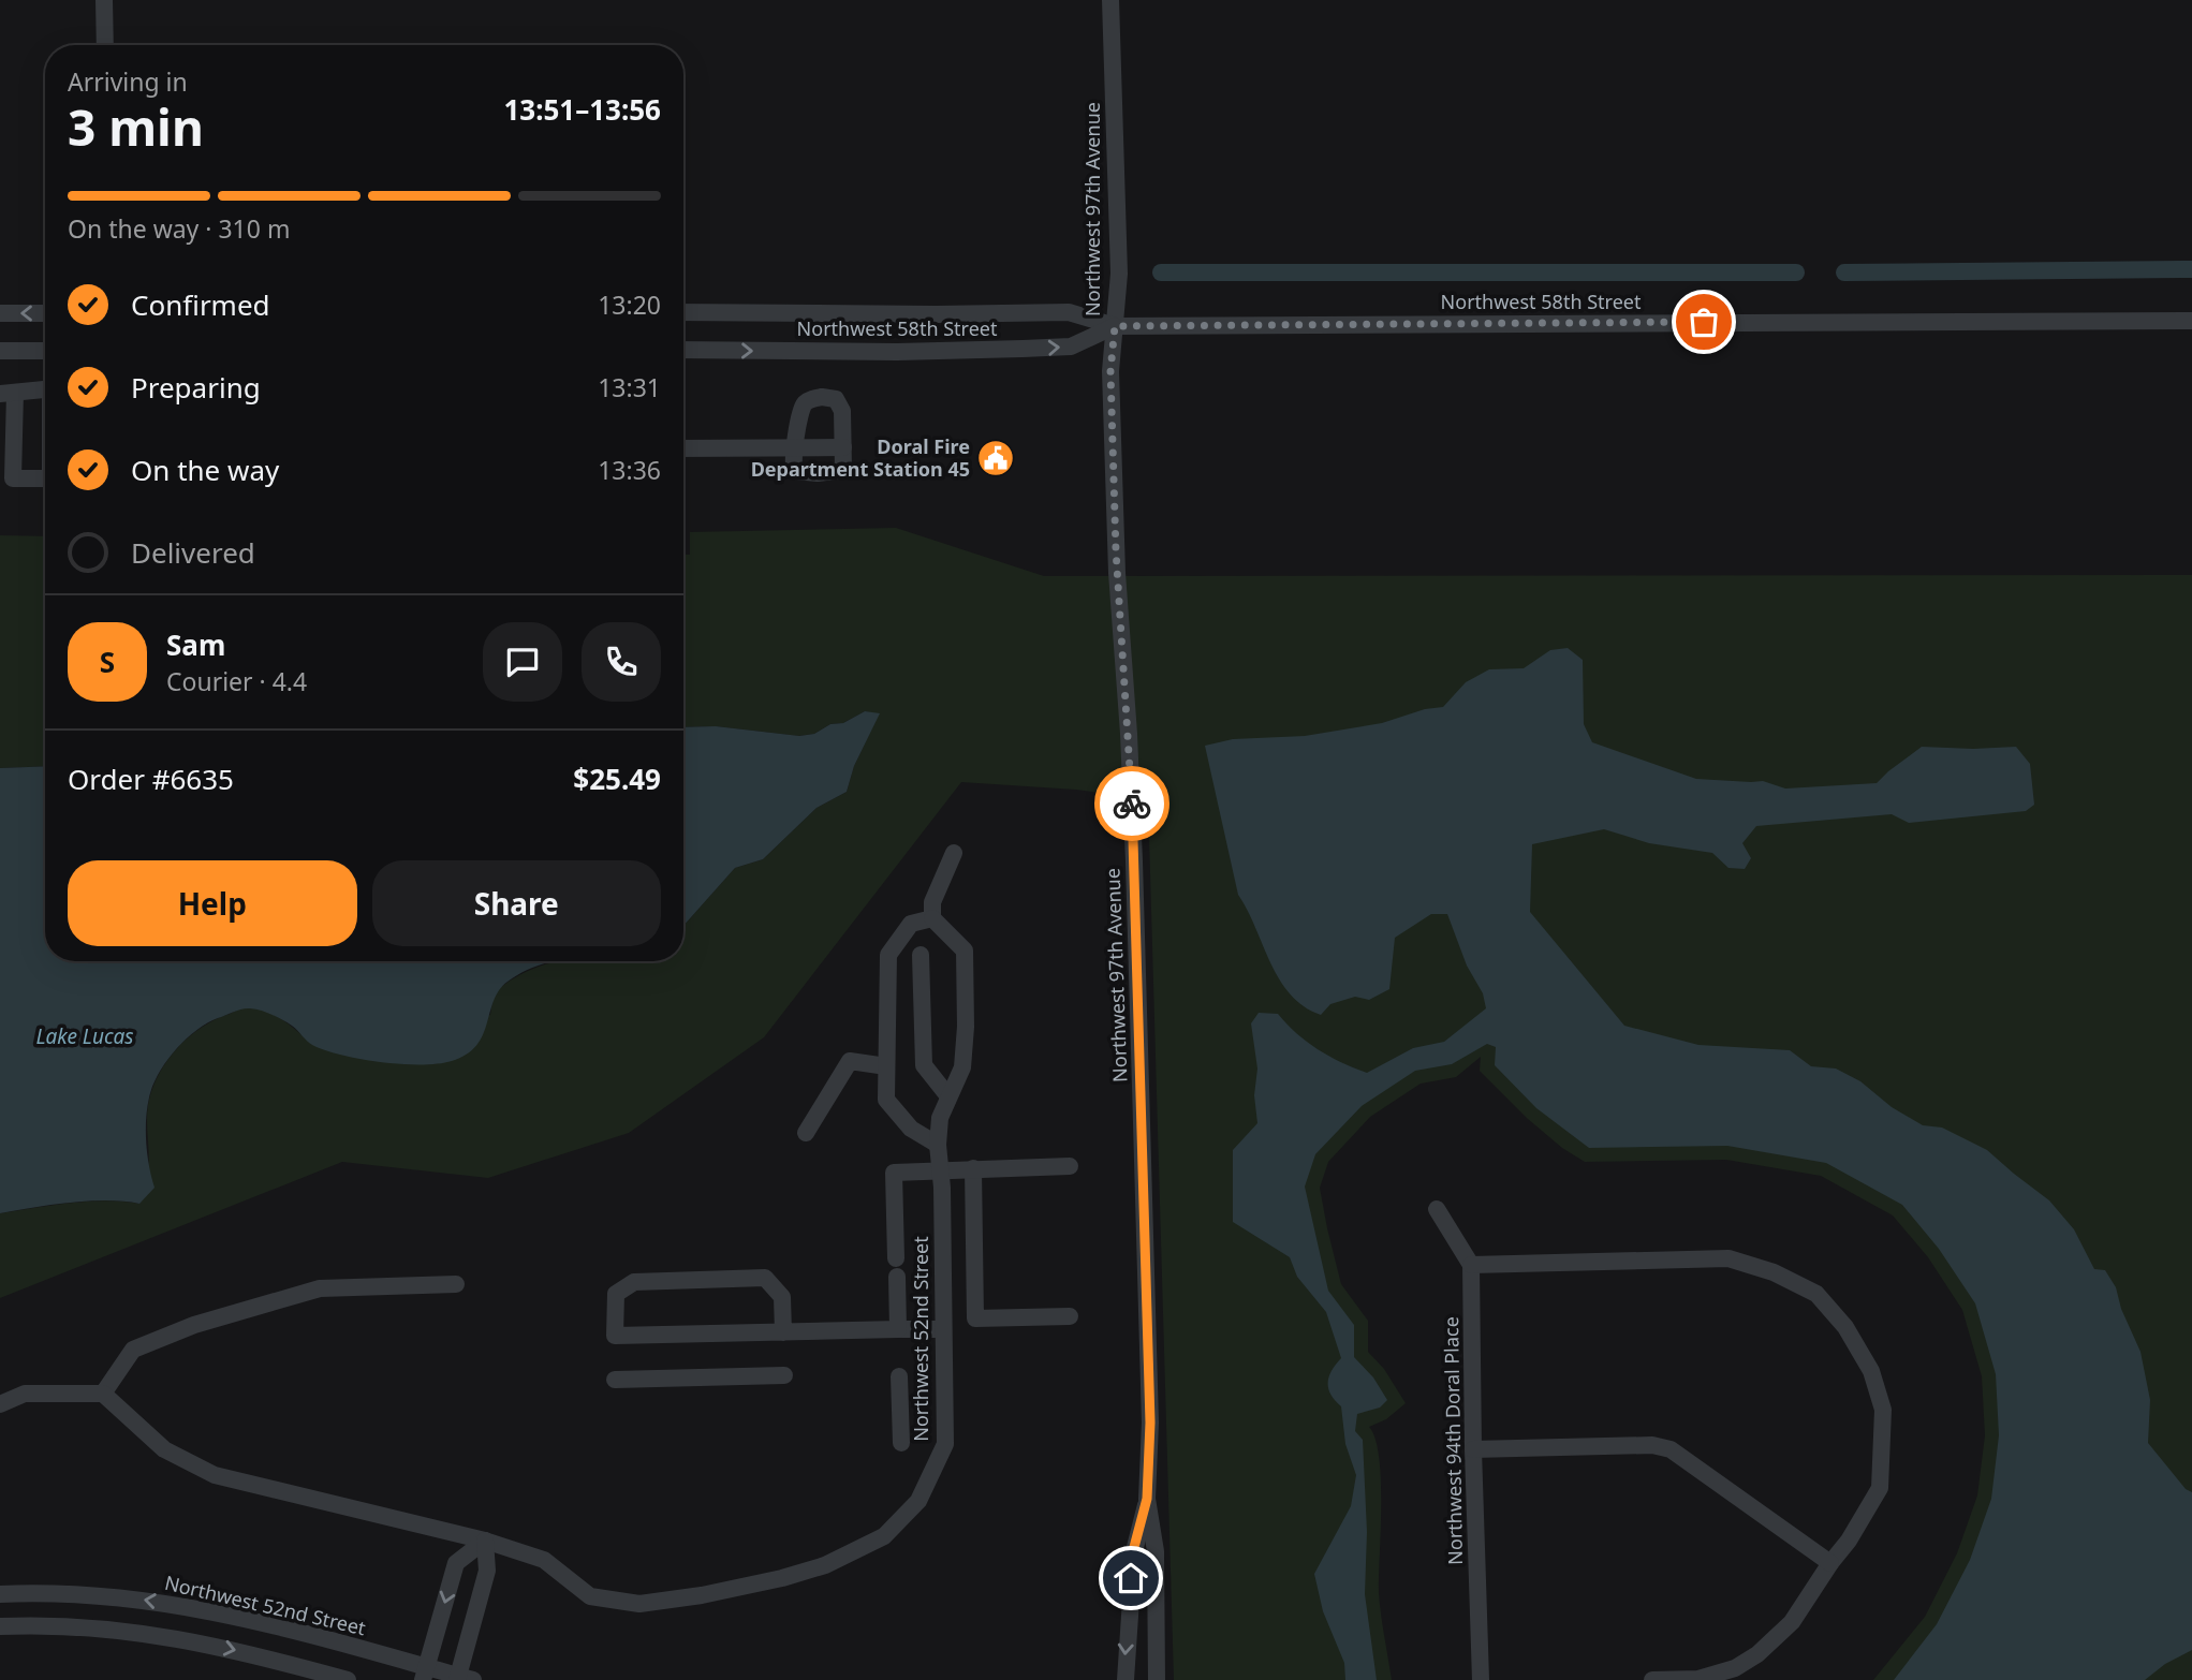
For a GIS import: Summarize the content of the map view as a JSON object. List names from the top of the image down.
{
  "streets": {
    "street": [
      "Northwest 97th Avenue",
      "Northwest 58th Street",
      "Northwest 52nd Street",
      "Northwest 94th Doral Place"
    ]
  },
  "crossings": [
    ["Northwest 97th Avenue", "Northwest 58th Street"]
  ],
  "water": ["Lake Lucas"],
  "places": {
    "public building": ["Doral Fire Department Station 45"]
  },
  "page": {
    "heading": ["3 min", "Arriving in", "13:51–13:56"],
    "panel": [
      "Sam",
      "Courier · 4.4",
      "Order #6635",
      "$25.49"
    ],
    "bar": "On the way · 310 m",
    "list": [
      ["Confirmed", "13:20"],
      ["Preparing", "13:31"],
      ["On the way", "13:36"],
      "Delivered"
    ],
    "round": "S",
    "buttons": ["Help", "Share"]
  }
}
